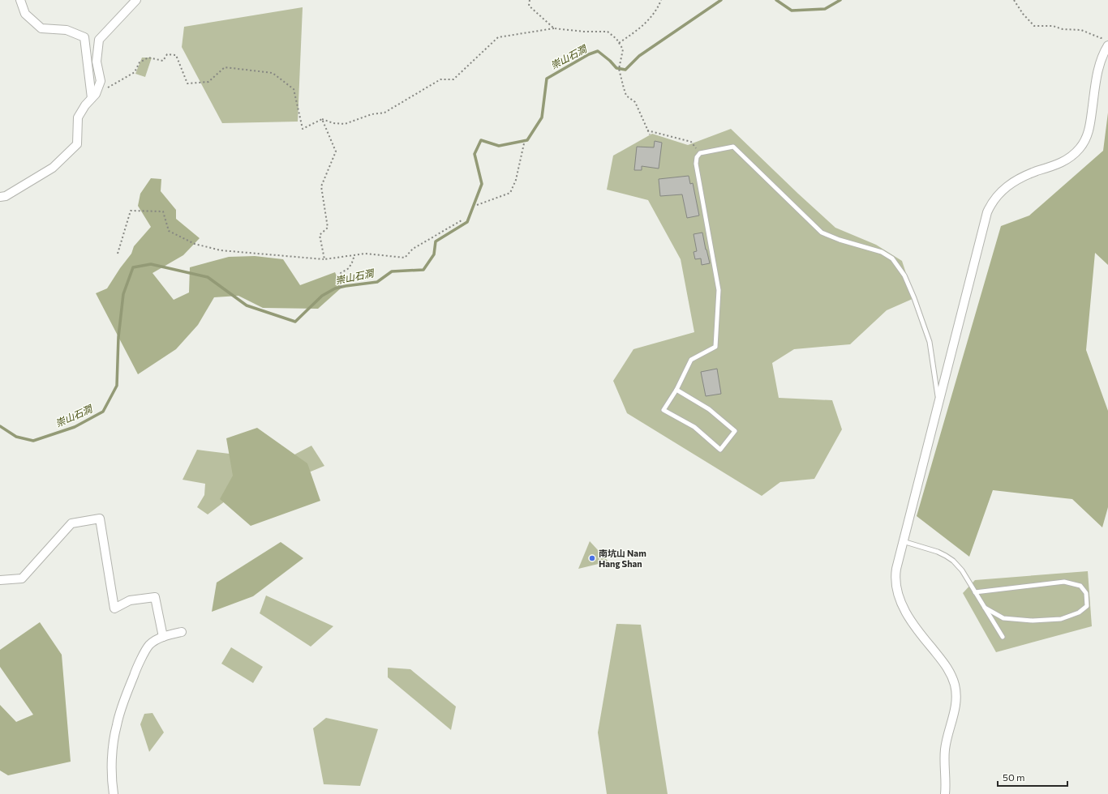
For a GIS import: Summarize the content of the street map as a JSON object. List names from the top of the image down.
{
  "water": ["崇山石澗"],
  "places": ["南坑山 Nam Hang Shan"],
  "scale_bar": "50 m"
}
